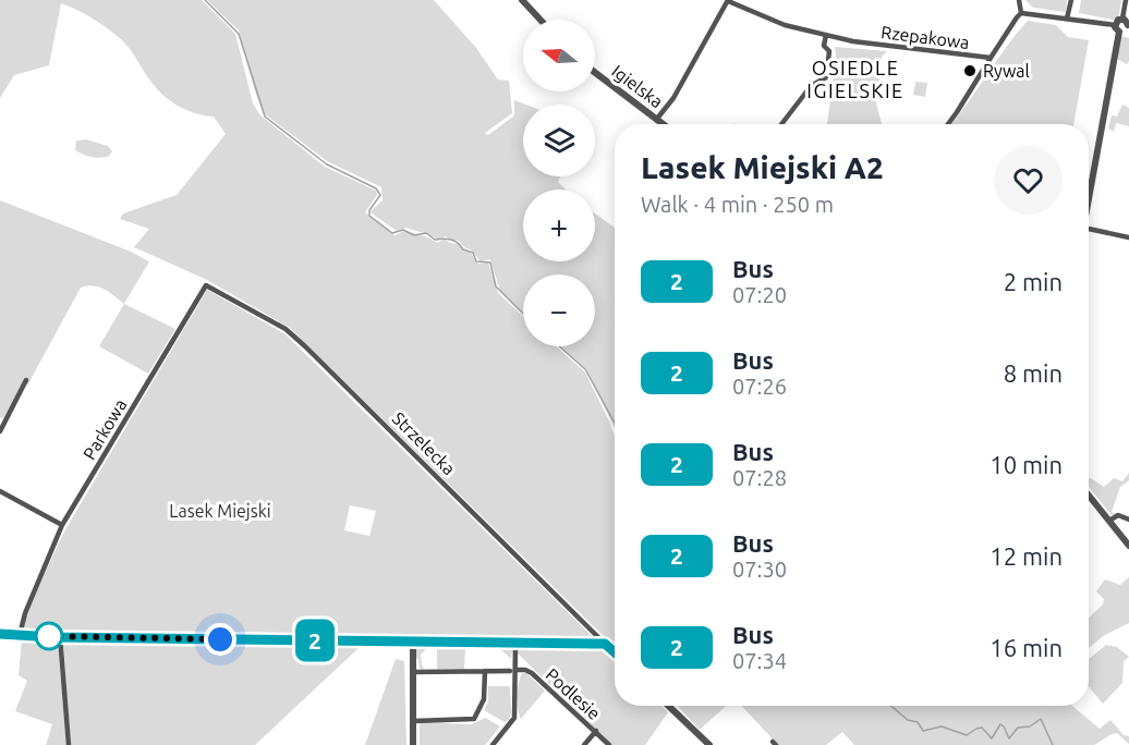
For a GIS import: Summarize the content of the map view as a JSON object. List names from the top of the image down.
{
  "streets": {
    "street": [
      "Rzepakowa",
      "Igielska",
      "Parkowa",
      "Strzelecka",
      "Podlesie"
    ]
  },
  "crossings": [
    ["Parkowa", "Strzelecka"]
  ],
  "districts": ["OSIEDLE IGIELSKIE"],
  "parks": ["Lasek Miejski"],
  "places": ["Rywal"],
  "lines": ["bus line 2"],
  "north": "left",
  "page": {
    "on_map": "2",
    "map_buttons": ["+", "−"],
    "heading": ["Lasek Miejski A2", "Walk · 4 min · 250 m"],
    "list": [
      {
        "mark": "2",
        "name": "Bus",
        "note": "07:20",
        "value": "2 min"
      },
      {
        "mark": "2",
        "name": "Bus",
        "note": "07:26",
        "value": "8 min"
      },
      {
        "mark": "2",
        "name": "Bus",
        "note": "07:28",
        "value": "10 min"
      },
      {
        "mark": "2",
        "name": "Bus",
        "note": "07:30",
        "value": "12 min"
      },
      {
        "mark": "2",
        "name": "Bus",
        "note": "07:34",
        "value": "16 min"
      }
    ]
  }
}
